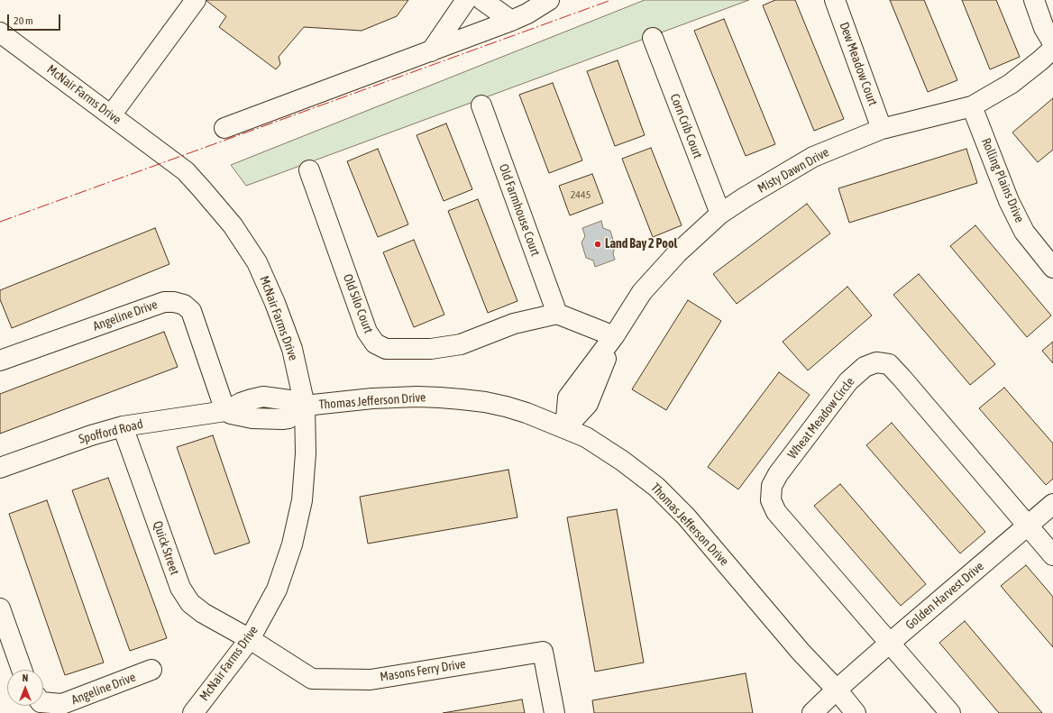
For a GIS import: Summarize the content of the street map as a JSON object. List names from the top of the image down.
{
  "streets": {
    "street": [
      "Dew Meadow Court",
      "McNair Farms Drive",
      "Corn Crib Court",
      "Misty Dawn Drive",
      "Rolling Plains Drive",
      "Old Farmhouse Court",
      "Old Silo Court",
      "Angeline Drive",
      "Thomas Jefferson Drive",
      "Wheat Meadow Circle",
      "Spofford Road",
      "Quick Street",
      "Golden Harvest Drive",
      "Masons Ferry Drive"
    ]
  },
  "crossings": [
    ["Dew Meadow Court", "Misty Dawn Drive"],
    ["McNair Farms Drive", "Thomas Jefferson Drive"],
    ["McNair Farms Drive", "Spofford Road"],
    ["McNair Farms Drive", "Quick Street"],
    ["McNair Farms Drive", "Masons Ferry Drive"],
    ["Corn Crib Court", "Misty Dawn Drive"],
    ["Misty Dawn Drive", "Rolling Plains Drive"],
    ["Misty Dawn Drive", "Thomas Jefferson Drive"],
    ["Old Farmhouse Court", "Old Silo Court"],
    ["Angeline Drive", "Spofford Road"],
    ["Thomas Jefferson Drive", "Spofford Road"],
    ["Thomas Jefferson Drive", "Golden Harvest Drive"],
    ["Wheat Meadow Circle", "Golden Harvest Drive"],
    ["Spofford Road", "Quick Street"],
    ["Quick Street", "Masons Ferry Drive"]
  ],
  "places": ["Land Bay 2 Pool"],
  "house_numbers": ["2445"],
  "scale_bar": "20 m",
  "north": "top"
}
